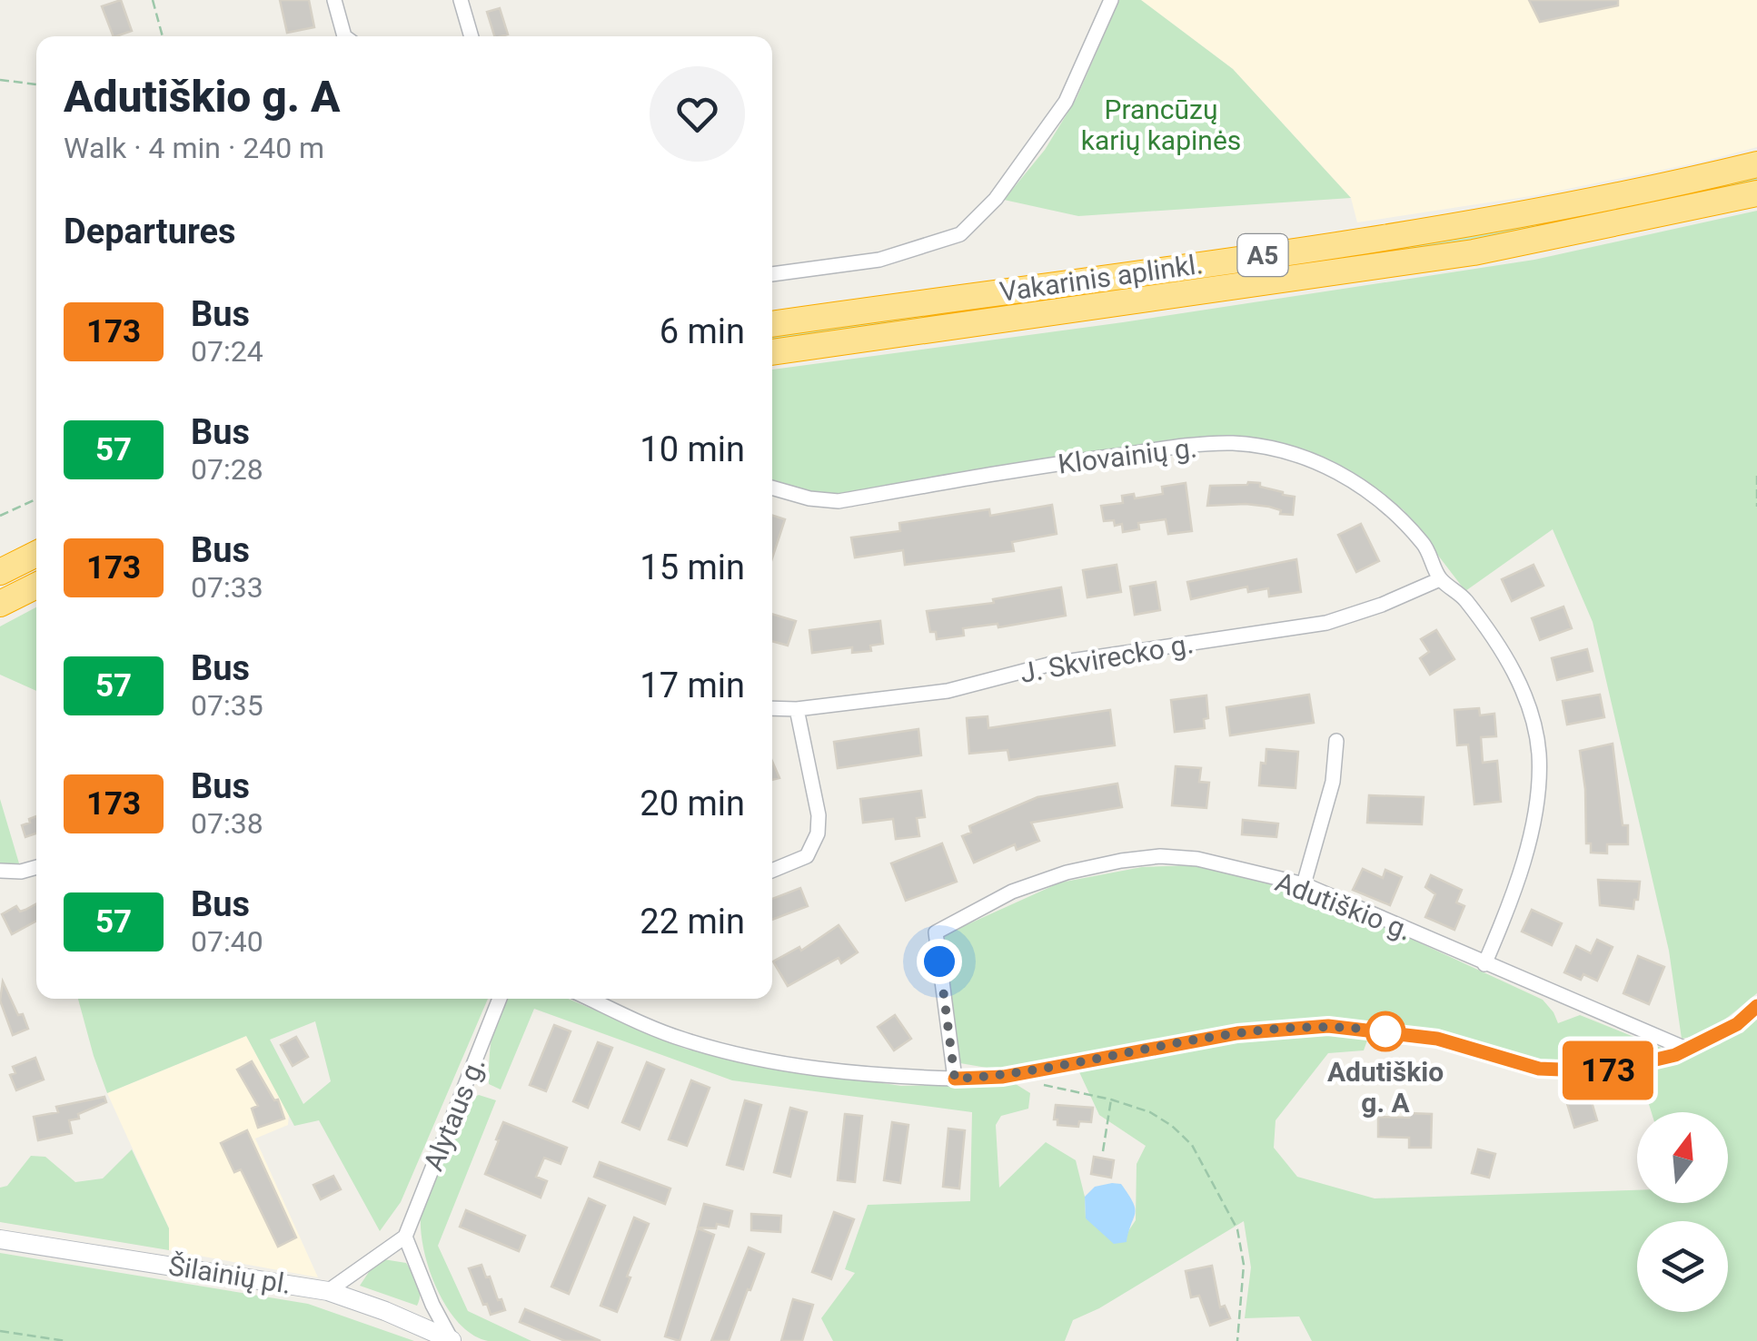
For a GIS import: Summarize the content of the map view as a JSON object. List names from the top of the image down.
{
  "streets": {
    "highway": ["A5", "Vakarinis aplinkl."],
    "street": [
      "Klovainių g.",
      "J. Skvirecko g.",
      "Adutiškio g.",
      "Alytaus g.",
      "Šilainių pl."
    ]
  },
  "crossings": [
    ["Klovainių g.", "J. Skvirecko g."],
    ["Klovainių g.", "Adutiškio g."]
  ],
  "parks": ["Prancūzų karių kapinės"],
  "places": ["Adutiškio g. A"],
  "lines": ["bus line 173"],
  "north": "top",
  "page": {
    "on_map": "173",
    "heading": [
      ["Adutiškio g. A", "Walk · 4 min · 240 m"],
      "Departures"
    ],
    "list": [
      {
        "mark": "173",
        "name": "Bus",
        "note": "07:24",
        "value": "6 min"
      },
      {
        "mark": "57",
        "name": "Bus",
        "note": "07:28",
        "value": "10 min"
      },
      {
        "mark": "173",
        "name": "Bus",
        "note": "07:33",
        "value": "15 min"
      },
      {
        "mark": "57",
        "name": "Bus",
        "note": "07:35",
        "value": "17 min"
      },
      {
        "mark": "173",
        "name": "Bus",
        "note": "07:38",
        "value": "20 min"
      },
      {
        "mark": "57",
        "name": "Bus",
        "note": "07:40",
        "value": "22 min"
      }
    ]
  }
}
